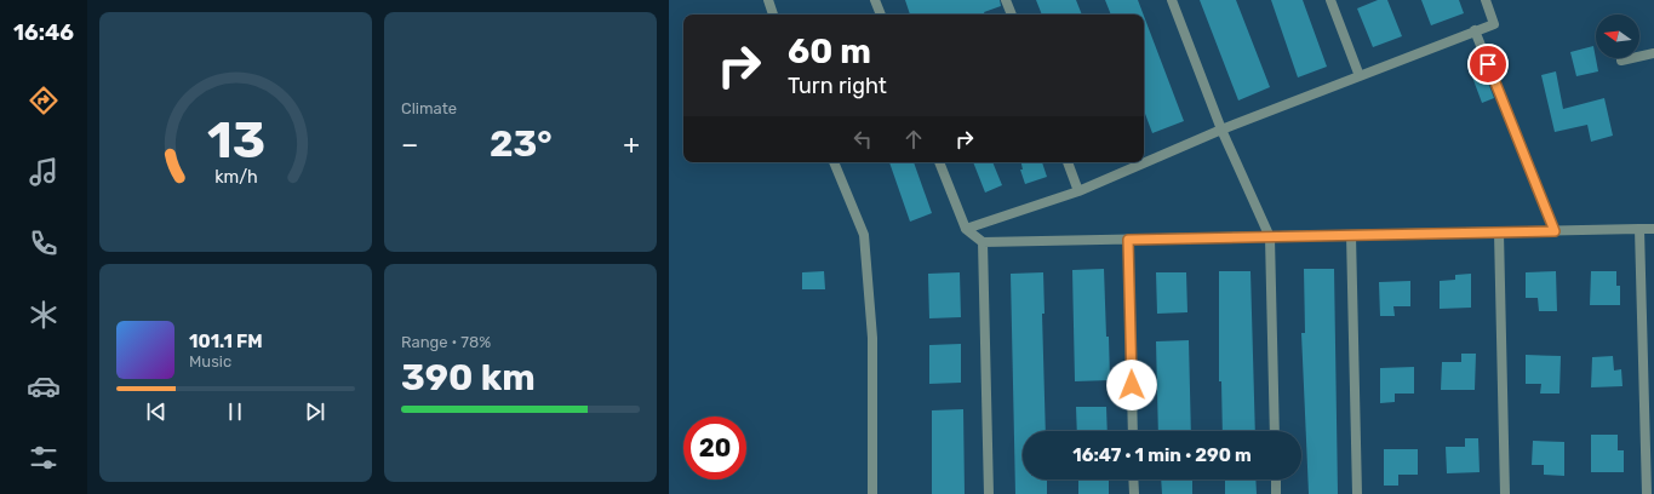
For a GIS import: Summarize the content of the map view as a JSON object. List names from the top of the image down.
{
  "north": "left",
  "page": {
    "tabs": "16:46",
    "tile": [
      "Climate",
      ["Range · 78%", "390 km"]
    ],
    "turn": ["60 m", "Turn right"],
    "heat": ["−", "23°", "+"],
    "song": ["101.1 FM", "Music"],
    "limit": "20",
    "trip": "16:47 · 1 min · 290 m",
    "gauge": ["13", "km/h"]
  }
}
